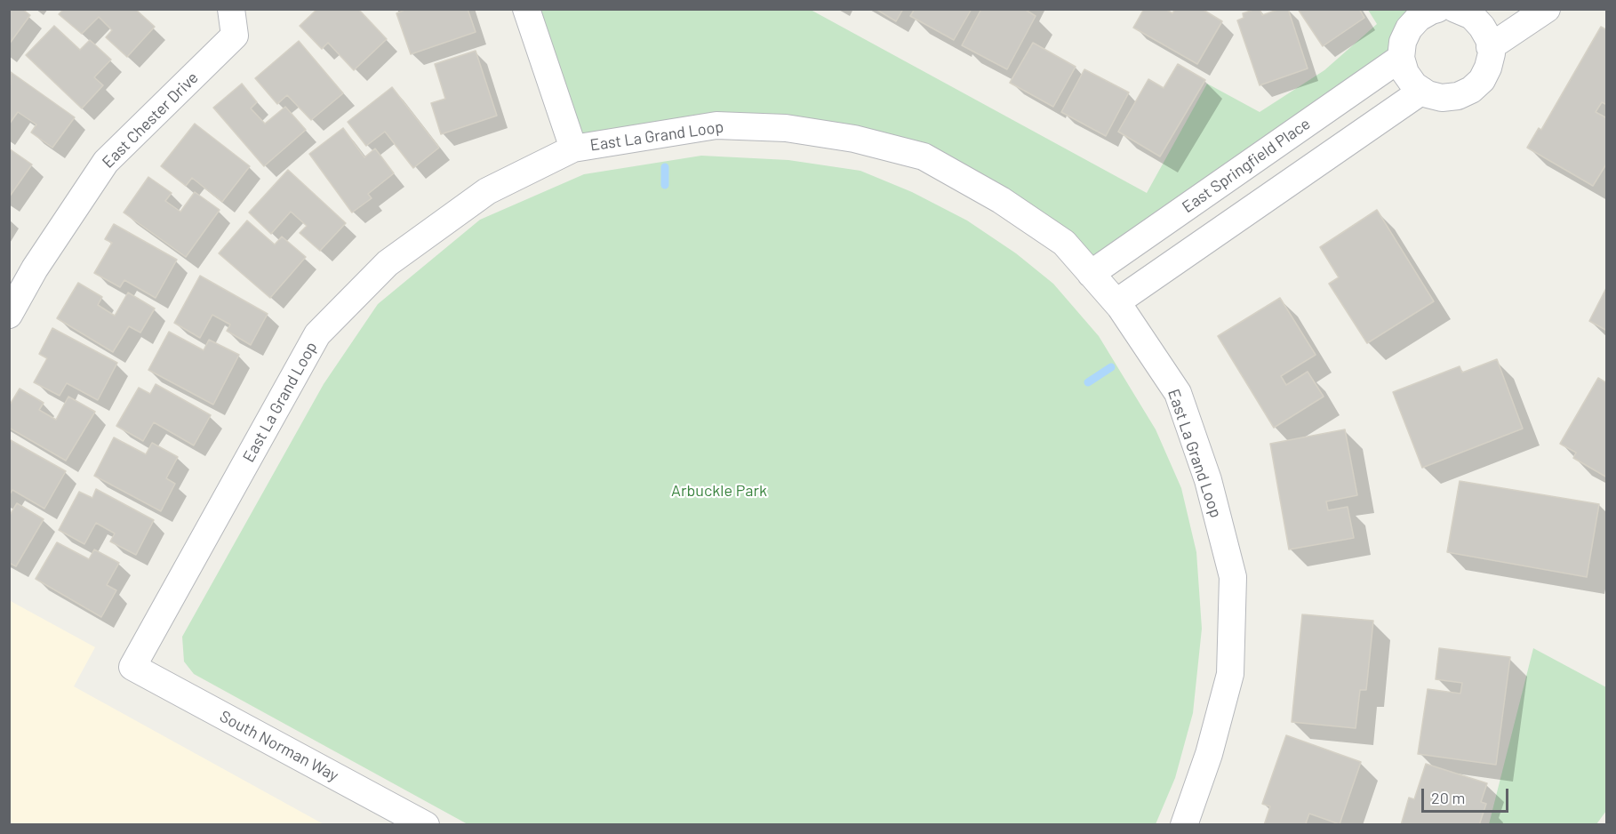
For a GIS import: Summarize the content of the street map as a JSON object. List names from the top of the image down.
{
  "streets": {
    "street": [
      "East Chester Drive",
      "East La Grand Loop",
      "East Springfield Place",
      "South Norman Way"
    ]
  },
  "crossings": [
    ["East La Grand Loop", "East Springfield Place"],
    ["East La Grand Loop", "South Norman Way"]
  ],
  "parks": ["Arbuckle Park"],
  "scale_bar": "20 m"
}
